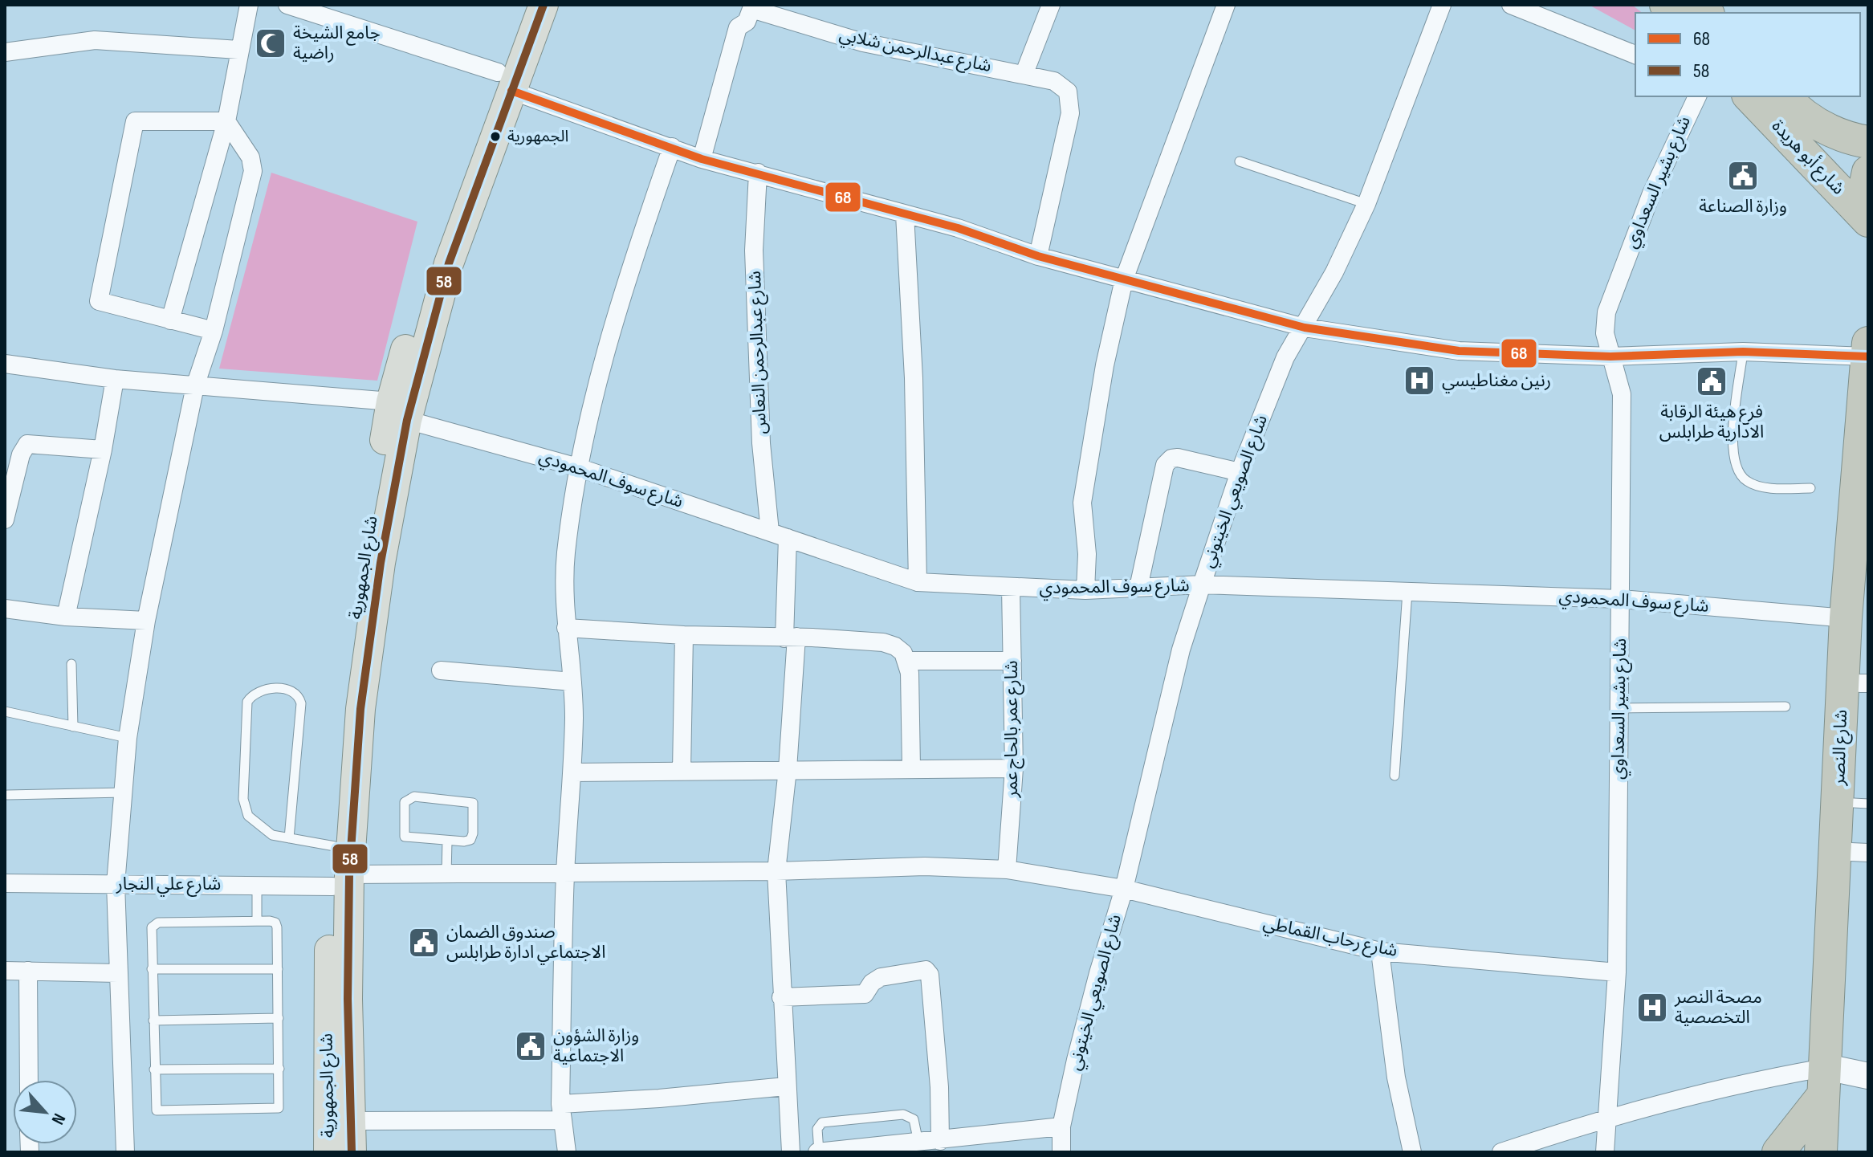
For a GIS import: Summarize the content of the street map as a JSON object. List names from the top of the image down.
{
  "streets": {
    "highway": ["شارع أبو هريدة", "شارع النصر"],
    "main road": ["شارع الجمهورية"],
    "street": [
      "شارع عبدالرحمن شلابي",
      "شارع بشير السعداوي",
      "شارع عبدالرحمن النعاس",
      "شارع سوف المحمودي",
      "شارع الصويعي الخيتوني",
      "شارع عمر بالحاج عمر",
      "شارع علي النجار",
      "شارع رحاب القماطي"
    ]
  },
  "crossings": [
    ["شارع بشير السعداوي", "شارع سوف المحمودي"],
    ["شارع بشير السعداوي", "شارع رحاب القماطي"],
    ["شارع عبدالرحمن النعاس", "شارع سوف المحمودي"],
    ["شارع سوف المحمودي", "شارع الصويعي الخيتوني"],
    ["شارع سوف المحمودي", "شارع الجمهورية"],
    ["شارع سوف المحمودي", "شارع عمر بالحاج عمر"],
    ["شارع سوف المحمودي", "شارع النصر"],
    ["شارع الصويعي الخيتوني", "شارع رحاب القماطي"],
    ["شارع الجمهورية", "شارع علي النجار"],
    ["شارع عمر بالحاج عمر", "شارع رحاب القماطي"],
    ["شارع علي النجار", "شارع رحاب القماطي"]
  ],
  "places": {
    "mosque": ["جامع الشيخة راضية"],
    "other": ["الجمهورية"],
    "public building": [
      "وزارة الصناعة",
      "فرع هيئة الرقابة الادارية طرابلس",
      "صندوق الضمان الاجتماعي ادارة طرابلس",
      "وزارة الشؤون الاجتماعية"
    ],
    "hospital": ["رنين مغناطيسي", "مصحة النصر التخصصية"]
  },
  "lines": ["transit line 58", "transit line 68"],
  "legend": ["68", "58"],
  "north": "bottom right"
}
